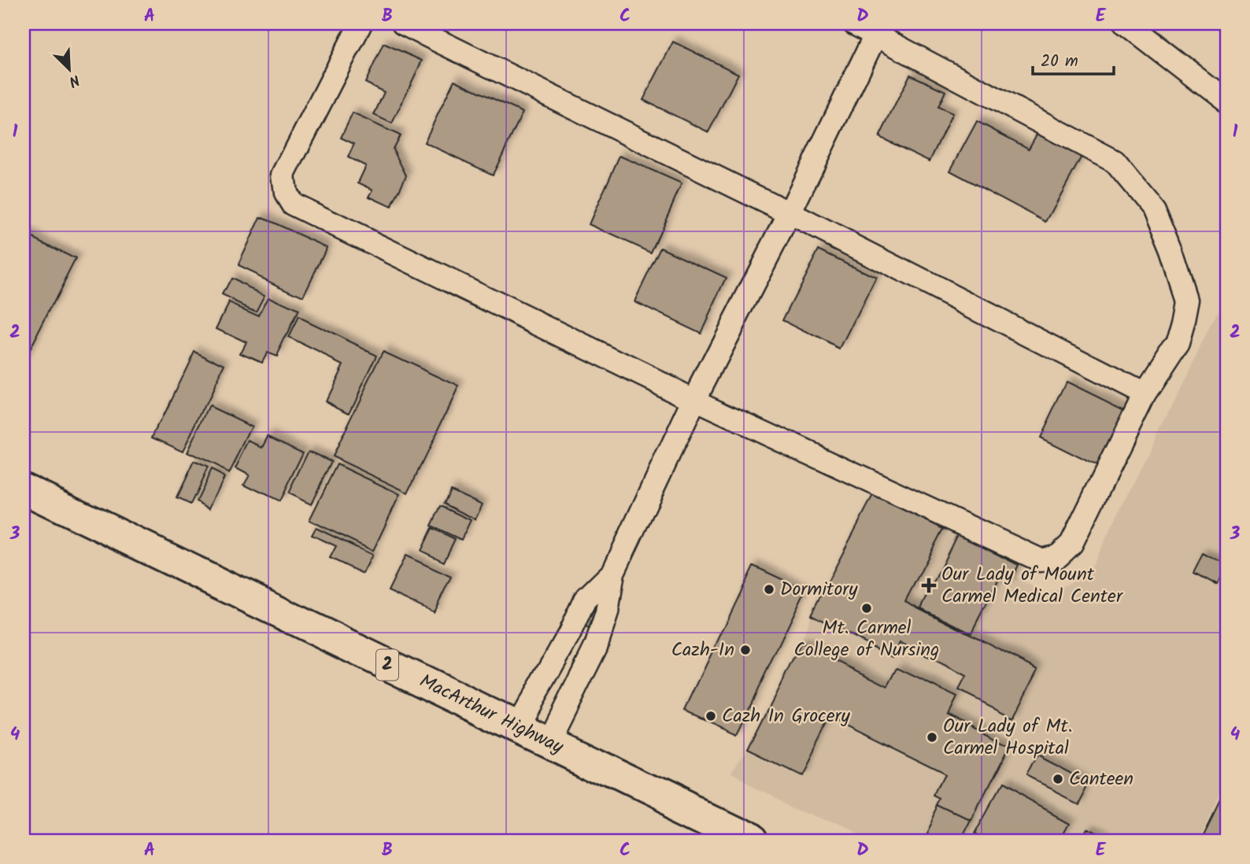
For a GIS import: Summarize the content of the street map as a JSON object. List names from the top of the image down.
{
  "streets": {
    "highway": ["2", "MacArthur Highway"]
  },
  "places": {
    "health": ["Our Lady of Mount Carmel Medical Center"],
    "other": [
      "Dormitory",
      "Mt. Carmel College of Nursing",
      "Cazh-In",
      "Cazh In Grocery",
      "Our Lady of Mt. Carmel Hospital",
      "Canteen"
    ]
  },
  "scale_bar": "20 m",
  "north": "bottom right",
  "grid": {
    "columns": [
      "A",
      "B",
      "C",
      "D",
      "E"
    ],
    "rows": [
      "1",
      "2",
      "3",
      "4"
    ]
  }
}
